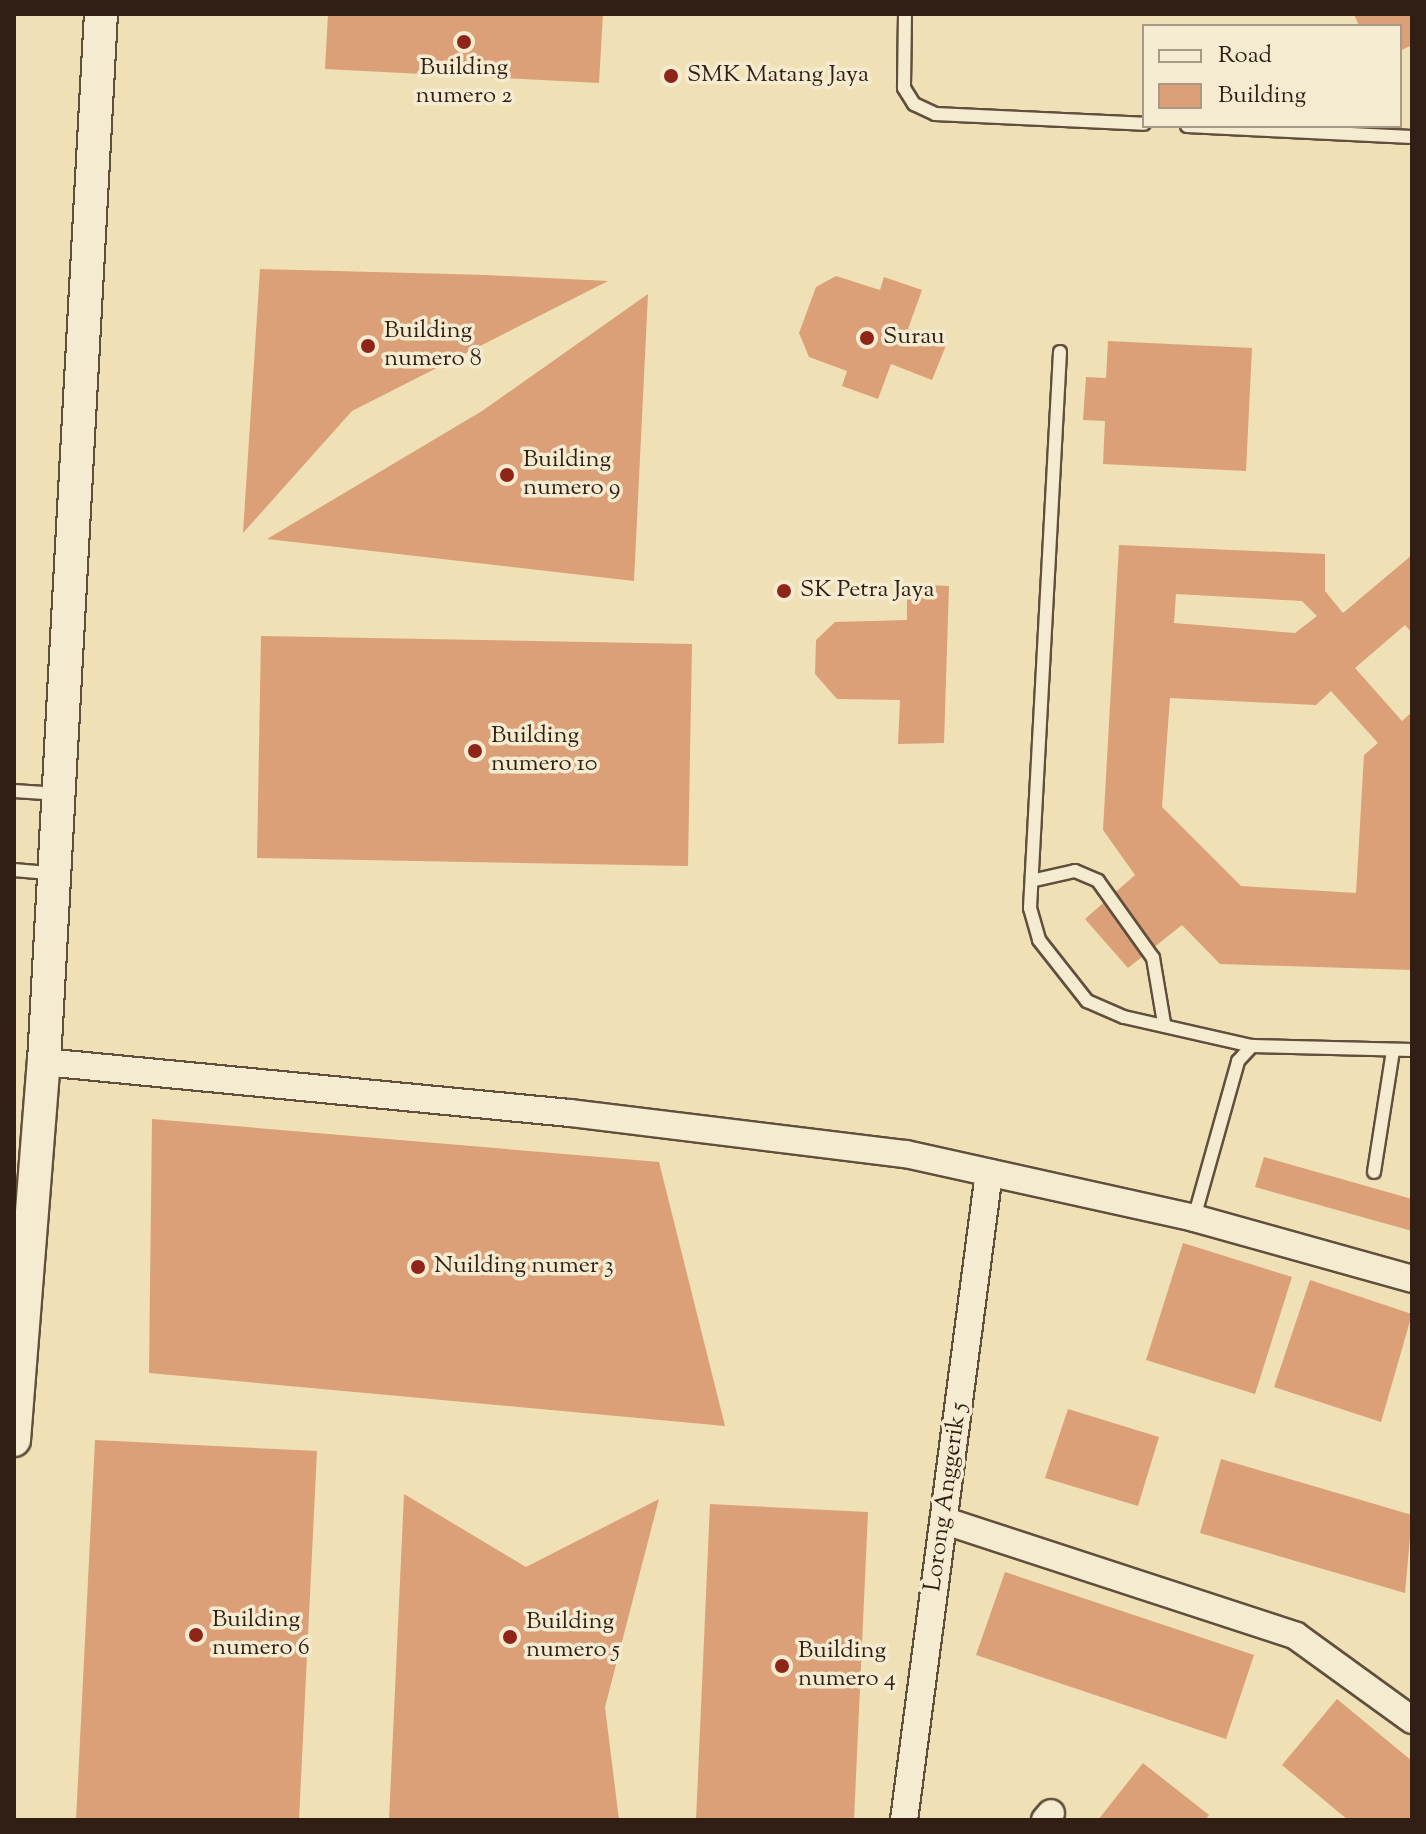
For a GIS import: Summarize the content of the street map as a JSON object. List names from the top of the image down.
{
  "streets": {
    "street": ["Lorong Anggerik 5"]
  },
  "places": [
    "Building numero 2",
    "SMK Matang Jaya",
    "Surau",
    "Building numero 8",
    "Building numero 9",
    "SK Petra Jaya",
    "Building numero 10",
    "Nuilding numer 3",
    "Building numero 6",
    "Building numero 5",
    "Building numero 4"
  ],
  "legend": ["Road", "Building"]
}
